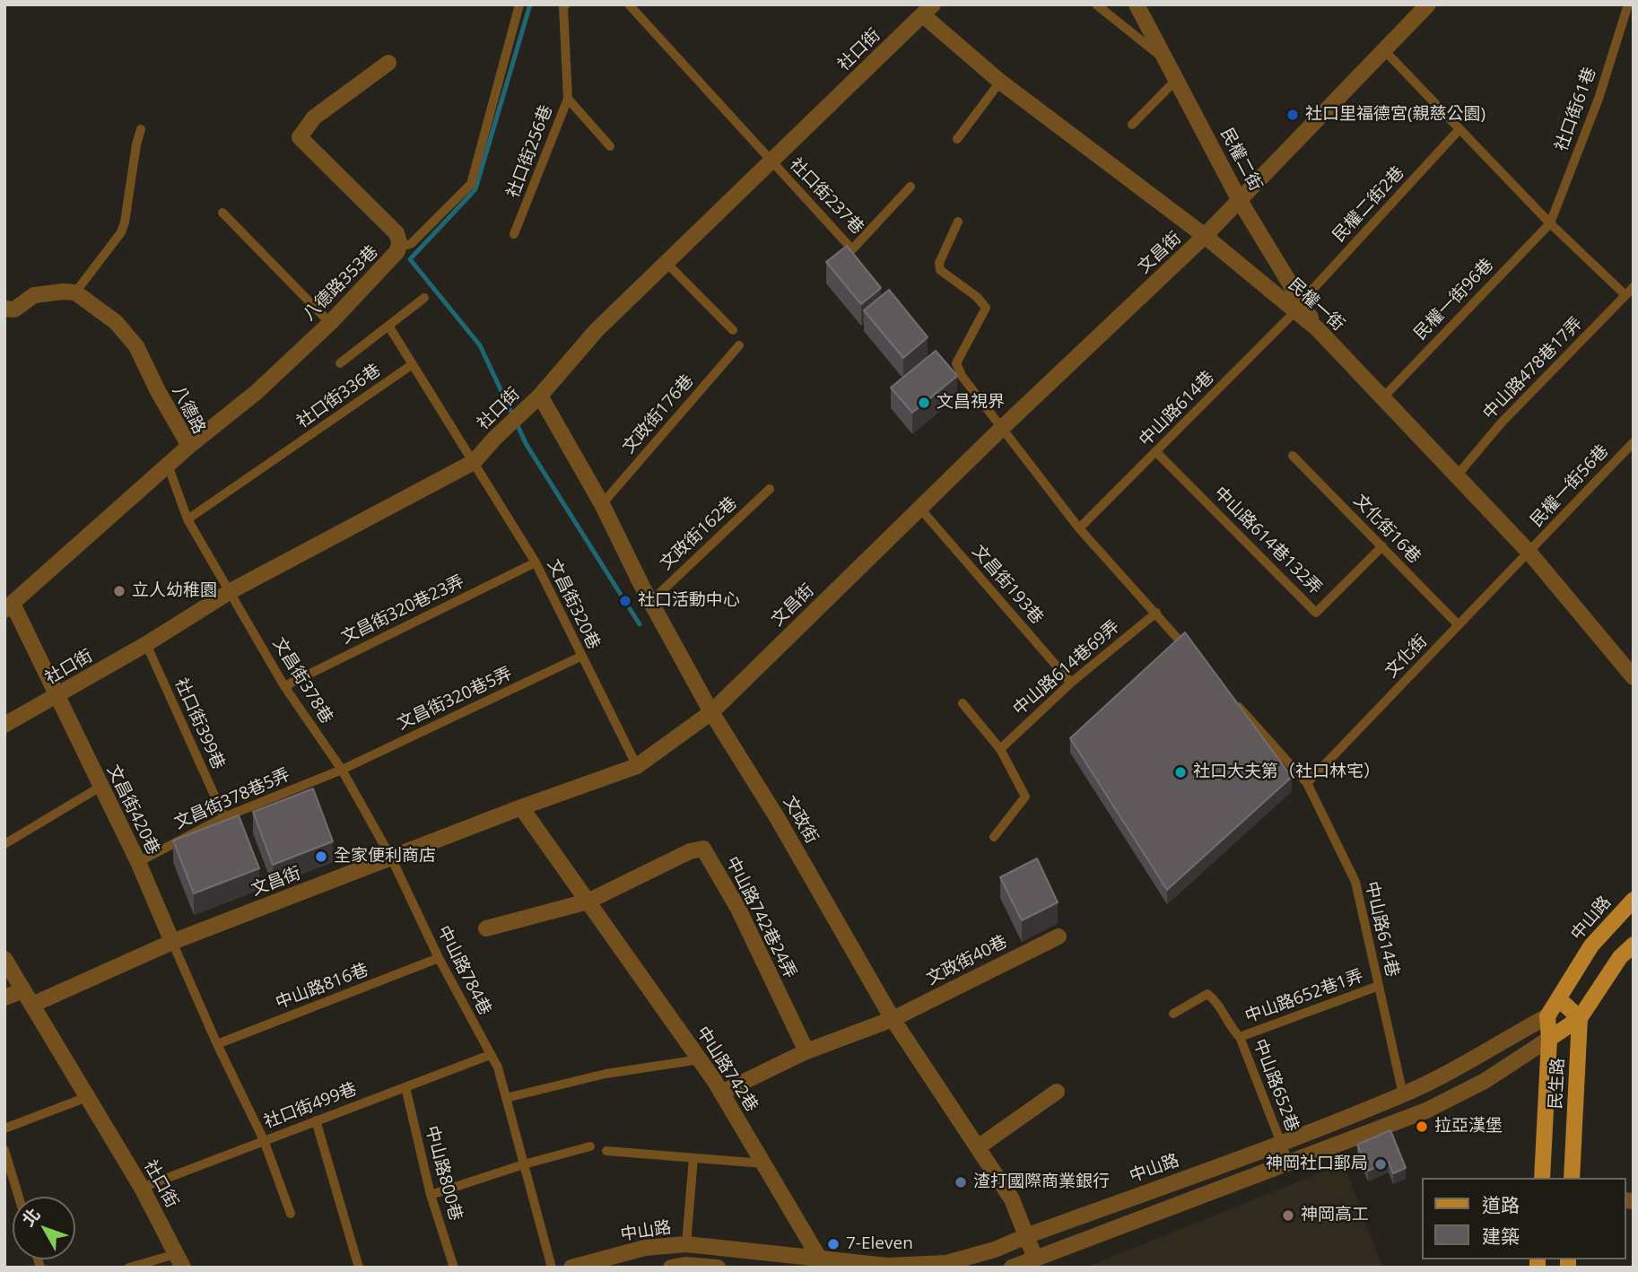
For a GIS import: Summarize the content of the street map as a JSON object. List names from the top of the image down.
{
  "streets": {
    "main road": ["中山路", "民生路"],
    "street": [
      "社口街",
      "民權二街",
      "文昌街",
      "八德路353巷",
      "民權一街",
      "八德路",
      "文昌街420巷",
      "文政街",
      "中山路742巷24弄",
      "文政街40巷",
      "中山路742巷"
    ],
    "lane": [
      "社口街61巷",
      "社口街256巷",
      "社口街237巷",
      "民權二街2巷",
      "民權一街96巷",
      "中山路478巷17弄",
      "社口街336巷",
      "中山路614巷",
      "文政街176巷",
      "民權一街56巷",
      "文化街16巷",
      "文政街162巷",
      "中山路614巷132弄",
      "文昌街193巷",
      "文昌街320巷",
      "文昌街320巷23弄",
      "文化街",
      "中山路614巷69弄",
      "文昌街378巷",
      "文昌街320巷5弄",
      "社口街399巷",
      "文昌街378巷5弄",
      "中山路784巷",
      "中山路816巷",
      "中山路652巷1弄",
      "中山路652巷",
      "社口街499巷",
      "中山路800巷"
    ]
  },
  "crossings": [
    ["社口街", "社口街237巷"],
    ["社口街", "文昌街"],
    ["社口街", "民權一街"],
    ["社口街", "文昌街320巷"],
    ["社口街", "文昌街378巷"],
    ["社口街", "社口街399巷"],
    ["社口街", "文昌街420巷"],
    ["社口街", "文政街"],
    ["社口街", "社口街499巷"],
    ["社口街61巷", "民權一街96巷"],
    ["民權二街", "民權二街2巷"],
    ["民權二街", "文昌街"],
    ["民權二街", "民權一街"],
    ["民權二街", "中山路614巷"],
    ["民權二街2巷", "民權一街"],
    ["民權二街2巷", "中山路614巷"],
    ["文昌街", "民權一街"],
    ["文昌街", "文昌街193巷"],
    ["文昌街", "文昌街320巷"],
    ["文昌街", "文昌街378巷"],
    ["文昌街", "文昌街420巷"],
    ["文昌街", "文政街"],
    ["文昌街", "中山路784巷"],
    ["文昌街", "中山路742巷"],
    ["八德路353巷", "八德路"],
    ["民權一街96巷", "民權一街"],
    ["民權一街", "中山路478巷17弄"],
    ["民權一街", "中山路614巷"],
    ["民權一街", "民權一街56巷"],
    ["民權一街", "文化街"],
    ["社口街336巷", "文昌街378巷"],
    ["中山路614巷", "中山路614巷132弄"],
    ["中山路614巷", "文化街"],
    ["中山路614巷", "中山路"],
    ["中山路614巷", "中山路652巷1弄"],
    ["八德路", "文昌街378巷"],
    ["八德路", "文昌街420巷"],
    ["文政街176巷", "文政街"],
    ["民權一街56巷", "文化街"],
    ["文化街16巷", "中山路614巷132弄"],
    ["文化街16巷", "文化街"],
    ["文政街162巷", "文政街"],
    ["文昌街193巷", "中山路614巷69弄"],
    ["文昌街320巷", "文昌街320巷23弄"],
    ["文昌街320巷", "文昌街320巷5弄"],
    ["文昌街320巷23弄", "文昌街378巷"],
    ["文昌街378巷", "文昌街320巷5弄"],
    ["文昌街378巷", "文昌街378巷5弄"],
    ["文昌街378巷", "中山路784巷"],
    ["文昌街320巷5弄", "文昌街378巷5弄"],
    ["社口街399巷", "文昌街378巷5弄"],
    ["文昌街378巷5弄", "文昌街420巷"],
    ["文政街", "中山路"],
    ["文政街", "文政街40巷"],
    ["中山路742巷24弄", "文政街40巷"],
    ["中山路742巷24弄", "中山路742巷"],
    ["中山路", "中山路742巷"],
    ["中山路", "民生路"],
    ["中山路", "中山路652巷"],
    ["文政街40巷", "中山路742巷"],
    ["中山路784巷", "中山路816巷"],
    ["中山路784巷", "社口街499巷"],
    ["中山路652巷1弄", "中山路652巷"],
    ["社口街499巷", "中山路800巷"]
  ],
  "places": [
    "社口里福德宮(親慈公園)",
    "文昌視界",
    "立人幼稚園",
    "社口活動中心",
    "社口大夫第（社口林宅）",
    "全家便利商店",
    "拉亞漢堡",
    "神岡社口郵局",
    "渣打國際商業銀行",
    "神岡高工",
    "7-Eleven"
  ],
  "legend": ["道路", "建築"],
  "north": "top left"
}
